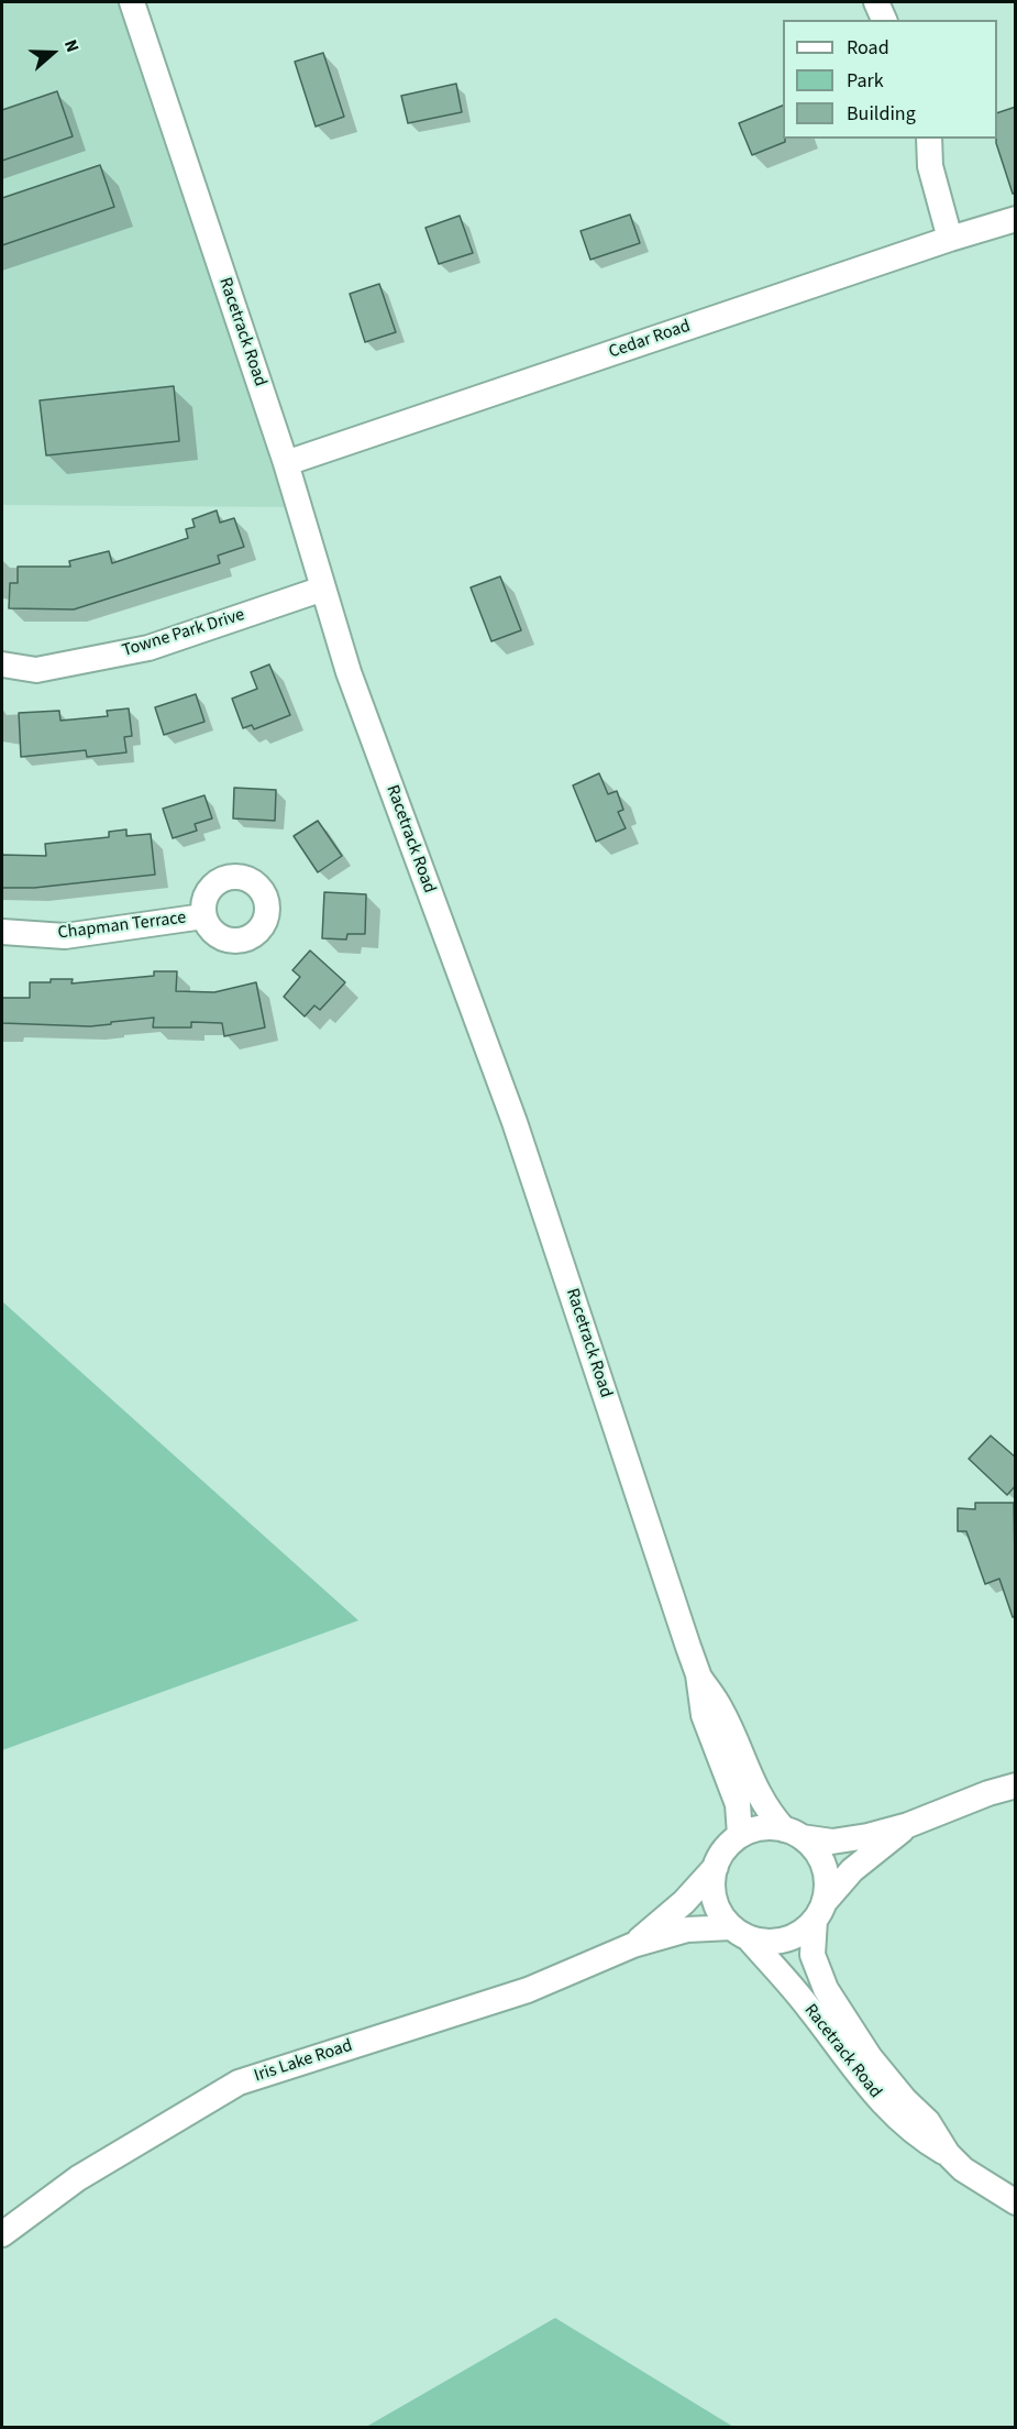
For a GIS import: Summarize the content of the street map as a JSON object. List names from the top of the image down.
{
  "streets": {
    "street": [
      "Racetrack Road",
      "Cedar Road",
      "Towne Park Drive",
      "Chapman Terrace",
      "Iris Lake Road"
    ]
  },
  "crossings": [
    ["Racetrack Road", "Cedar Road"],
    ["Racetrack Road", "Towne Park Drive"],
    ["Racetrack Road", "Iris Lake Road"]
  ],
  "legend": ["Road", "Park", "Building"],
  "north": "right"
}
